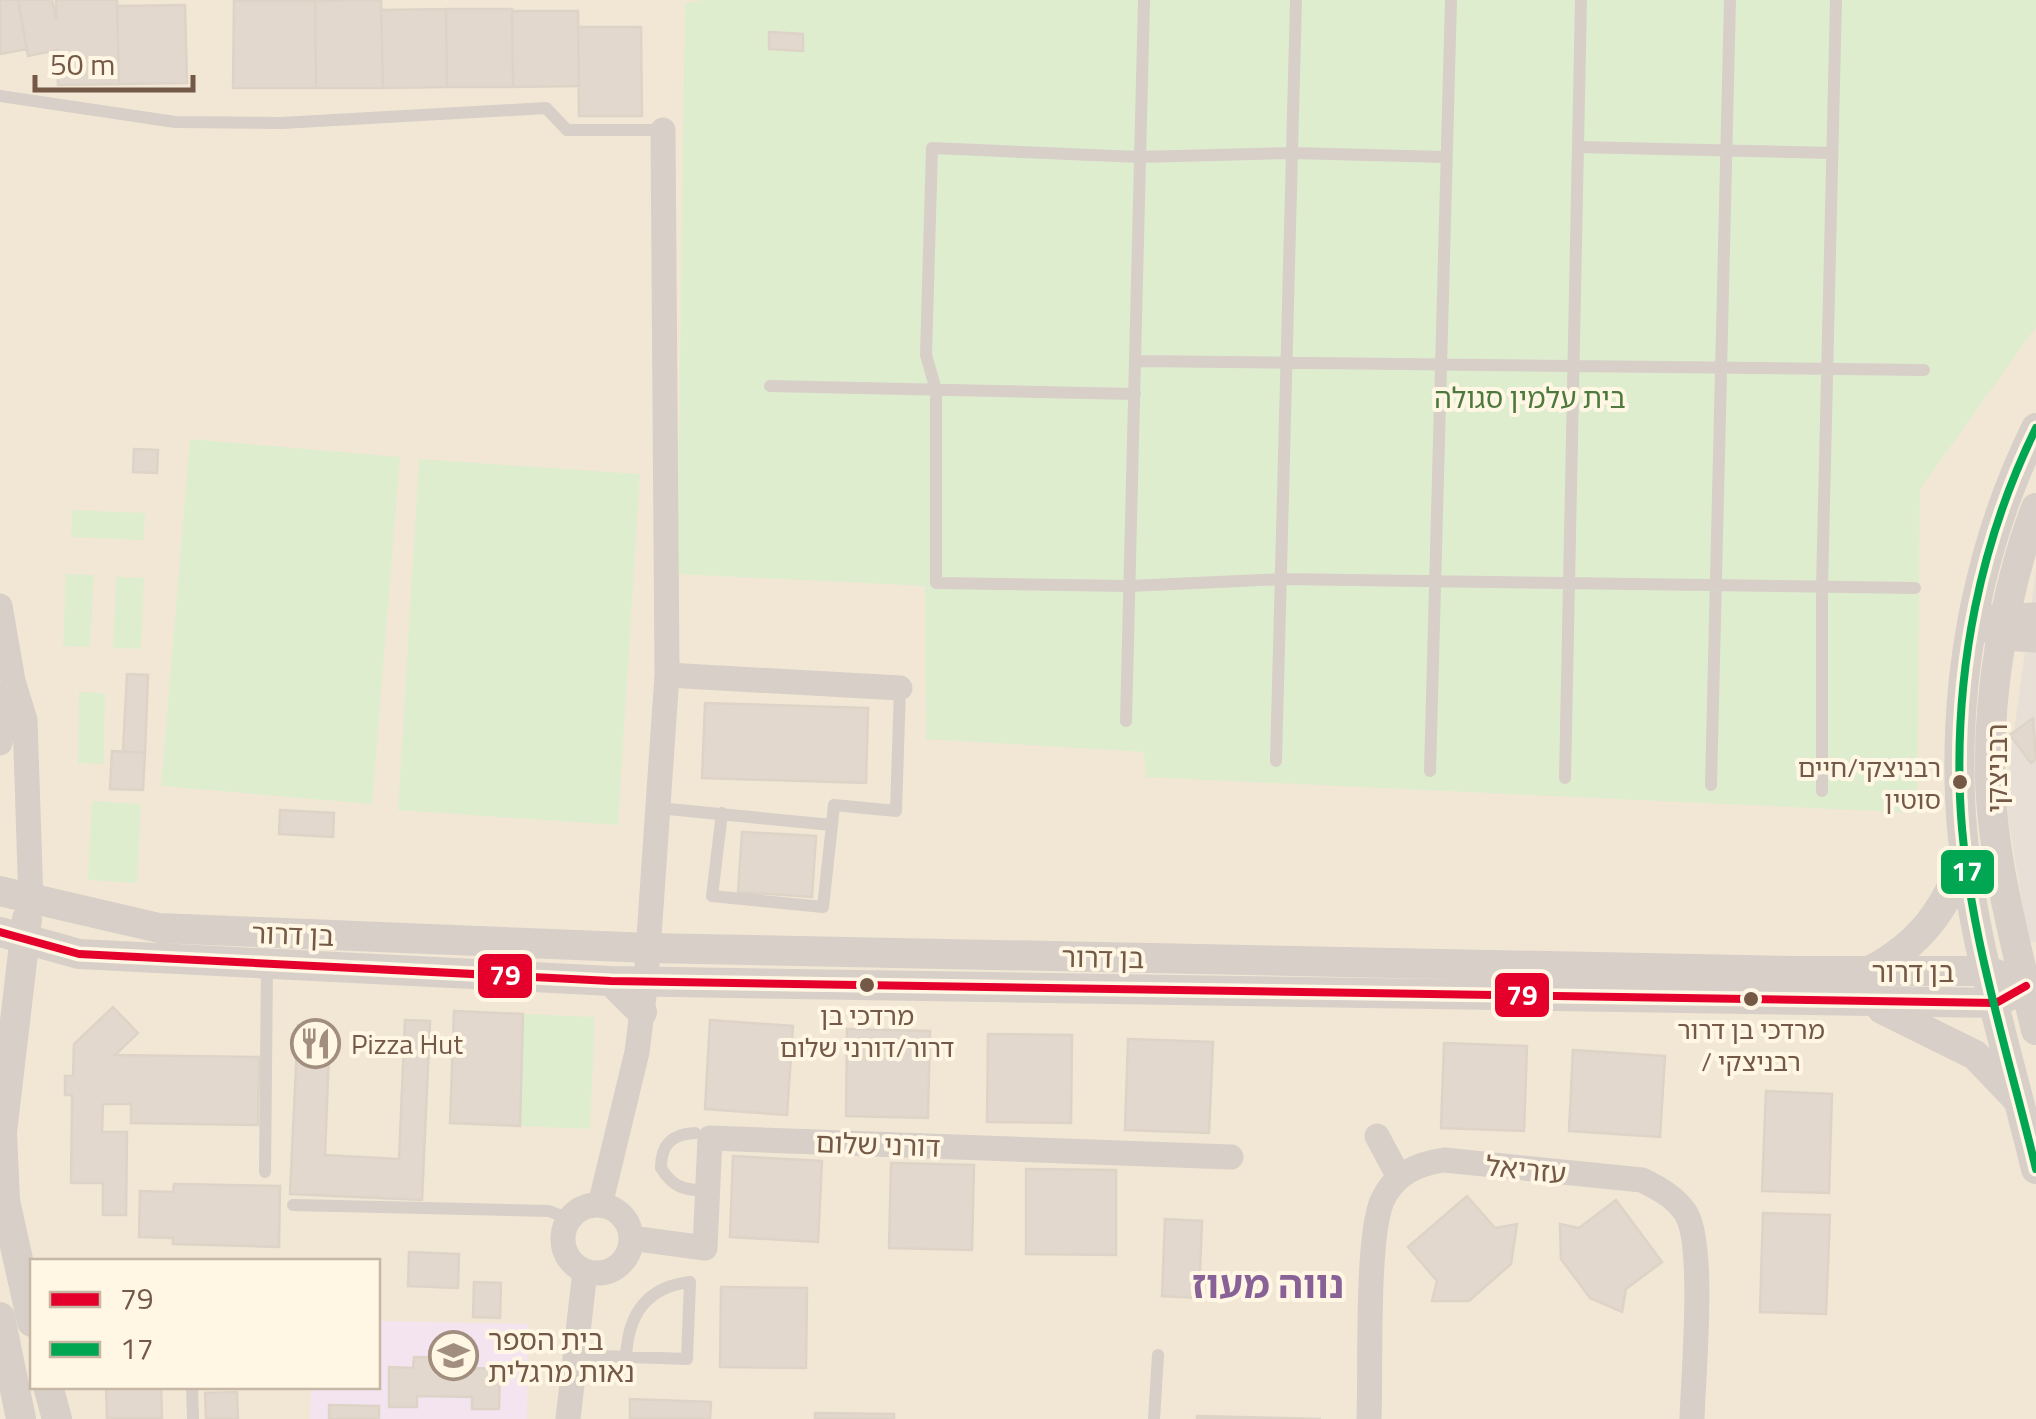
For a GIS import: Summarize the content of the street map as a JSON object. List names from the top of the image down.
{
  "streets": {
    "street": [
      "רבניצקי",
      "בן דרור",
      "דורני שלום",
      "עזריאל"
    ]
  },
  "crossings": [
    ["רבניצקי", "בן דרור"]
  ],
  "districts": ["נווה מעוז"],
  "parks": ["בית עלמין סגולה"],
  "places": {
    "other": ["רבניצקי/חיים סוטין", "מרדכי בן דרור/דורני שלום", "מרדכי בן דרור / רבניצקי"],
    "restaurant": ["Pizza Hut"],
    "school or university": ["בית הספר נאות מרגלית"]
  },
  "lines": ["transit line 17", "transit line 79"],
  "legend": ["79", "17"],
  "scale_bar": "50 m"
}
